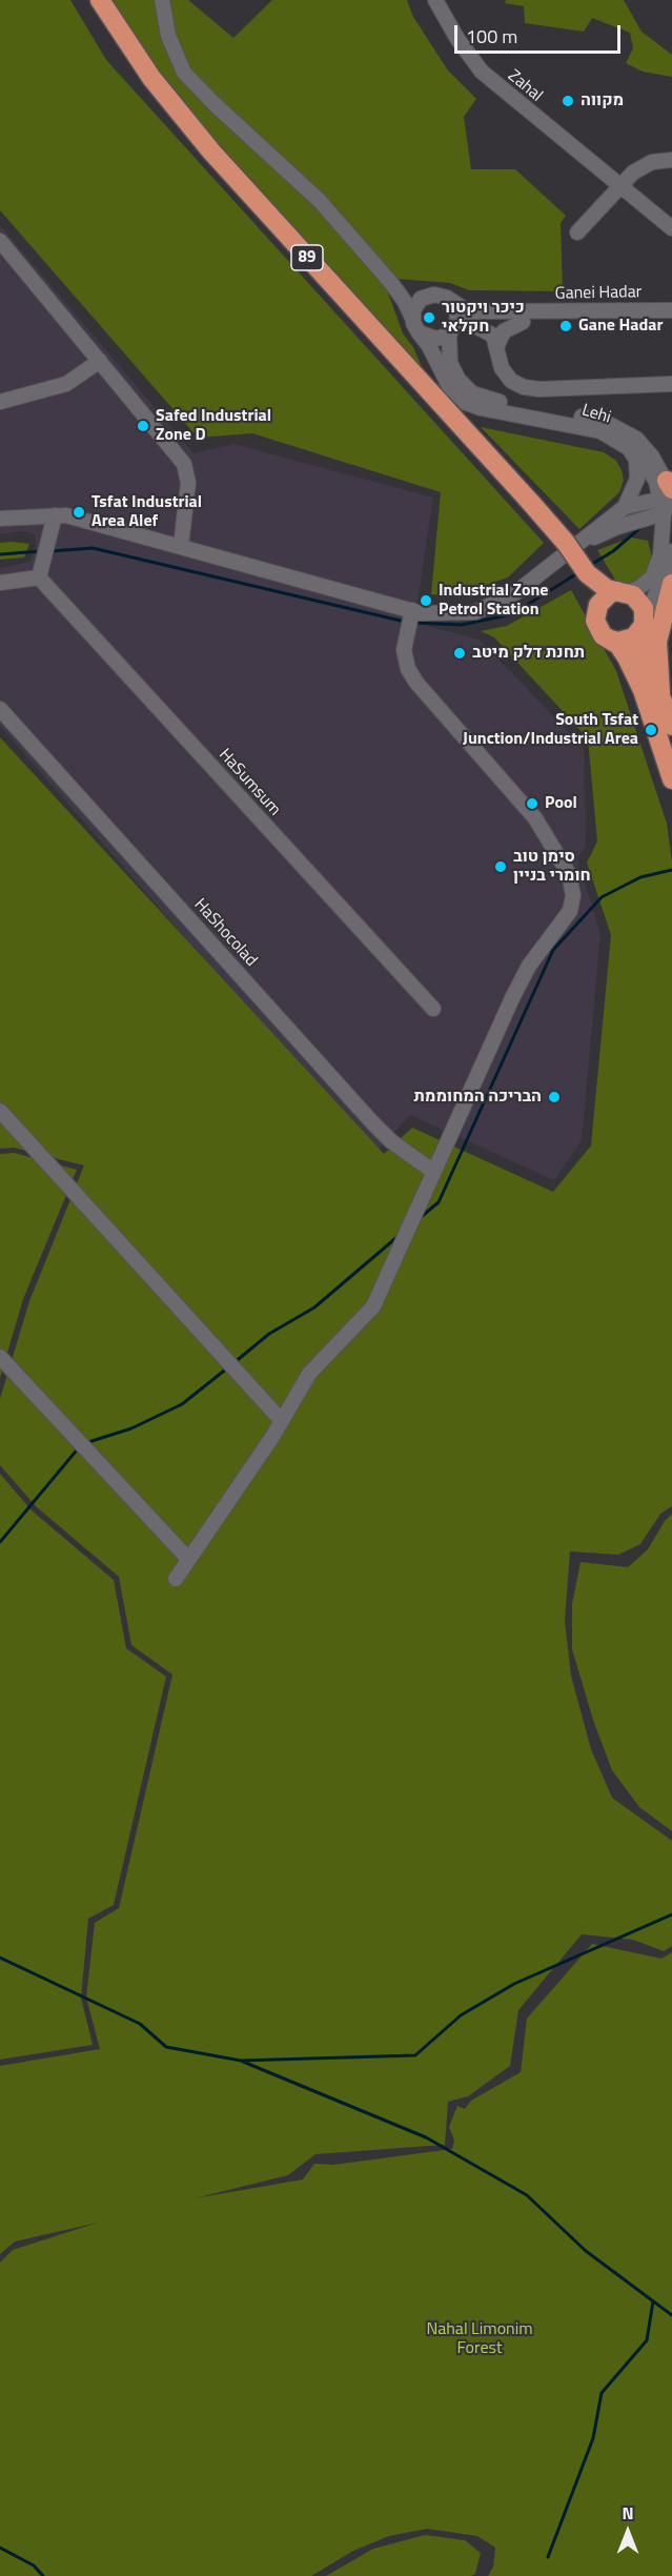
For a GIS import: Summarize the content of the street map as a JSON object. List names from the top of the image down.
{
  "streets": {
    "highway": ["89"],
    "street": [
      "Zahal",
      "Ganei Hadar",
      "Lehi",
      "HaSumsum",
      "HaShocolad"
    ]
  },
  "crossings": [
    ["89", "Lehi"],
    ["Ganei Hadar", "Lehi"]
  ],
  "parks": ["Nahal Limonim Forest"],
  "places": [
    "מקווה",
    "כיכר ויקטור חקלאי",
    "Gane Hadar",
    "Safed Industrial Zone D",
    "Tsfat Industrial Area Alef",
    "Industrial Zone Petrol Station",
    "תחנת דלק מיטב",
    "South Tsfat Junction/Industrial Area",
    "Pool",
    "סימן טוב חומרי בניין",
    "הבריכה המחוממת"
  ],
  "scale_bar": "100 m",
  "north": "top"
}
